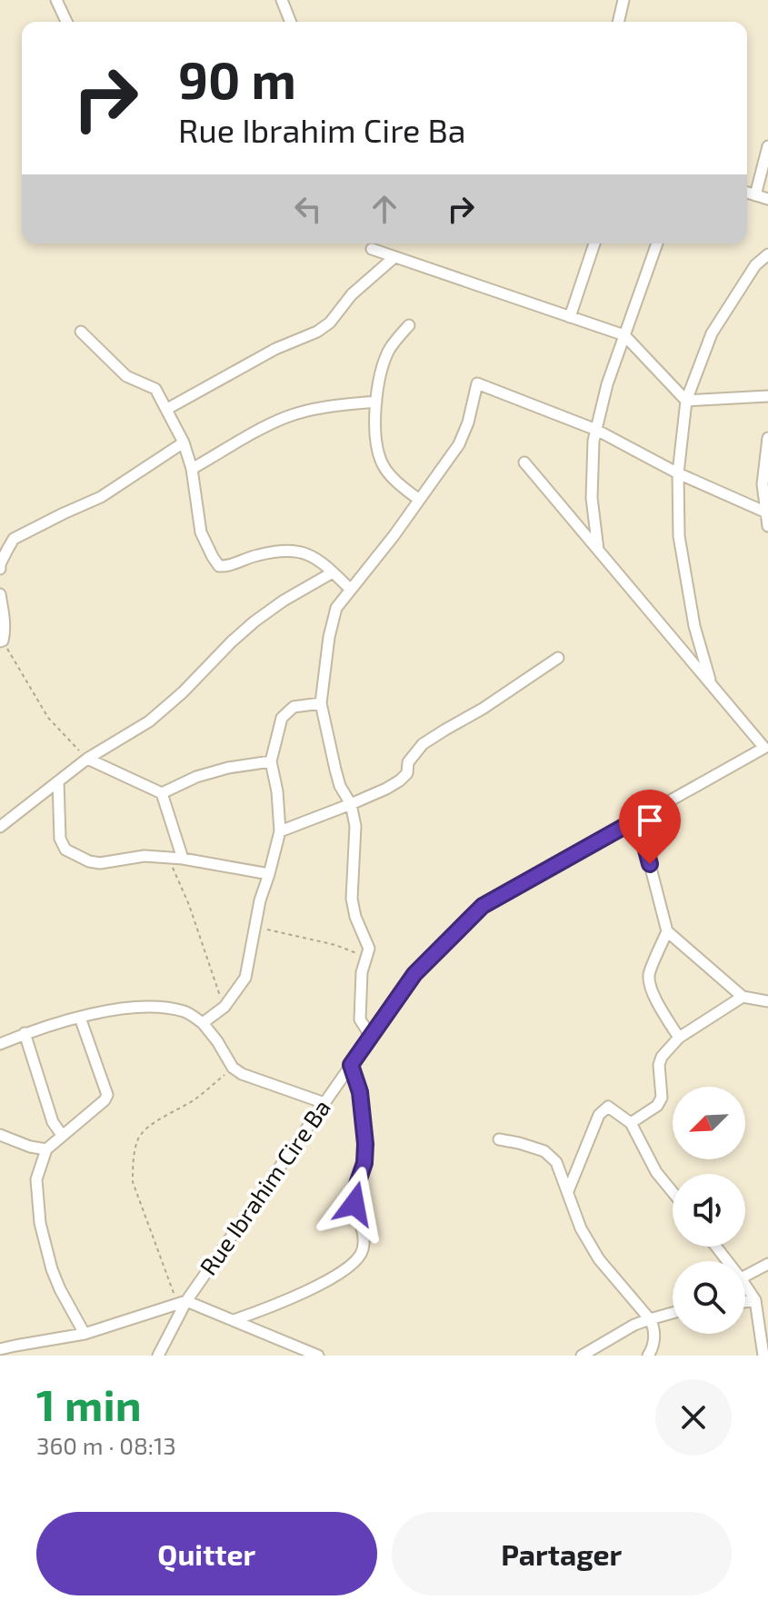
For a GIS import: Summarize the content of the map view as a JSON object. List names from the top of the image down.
{
  "streets": {
    "street": ["Rue Ibrahim Cire Ba"]
  },
  "north": "bottom left",
  "page": {
    "turn": ["90 m", "Rue Ibrahim Cire Ba"],
    "heading": ["1 min", "360 m · 08:13"],
    "buttons": ["Quitter", "Partager"]
  }
}
